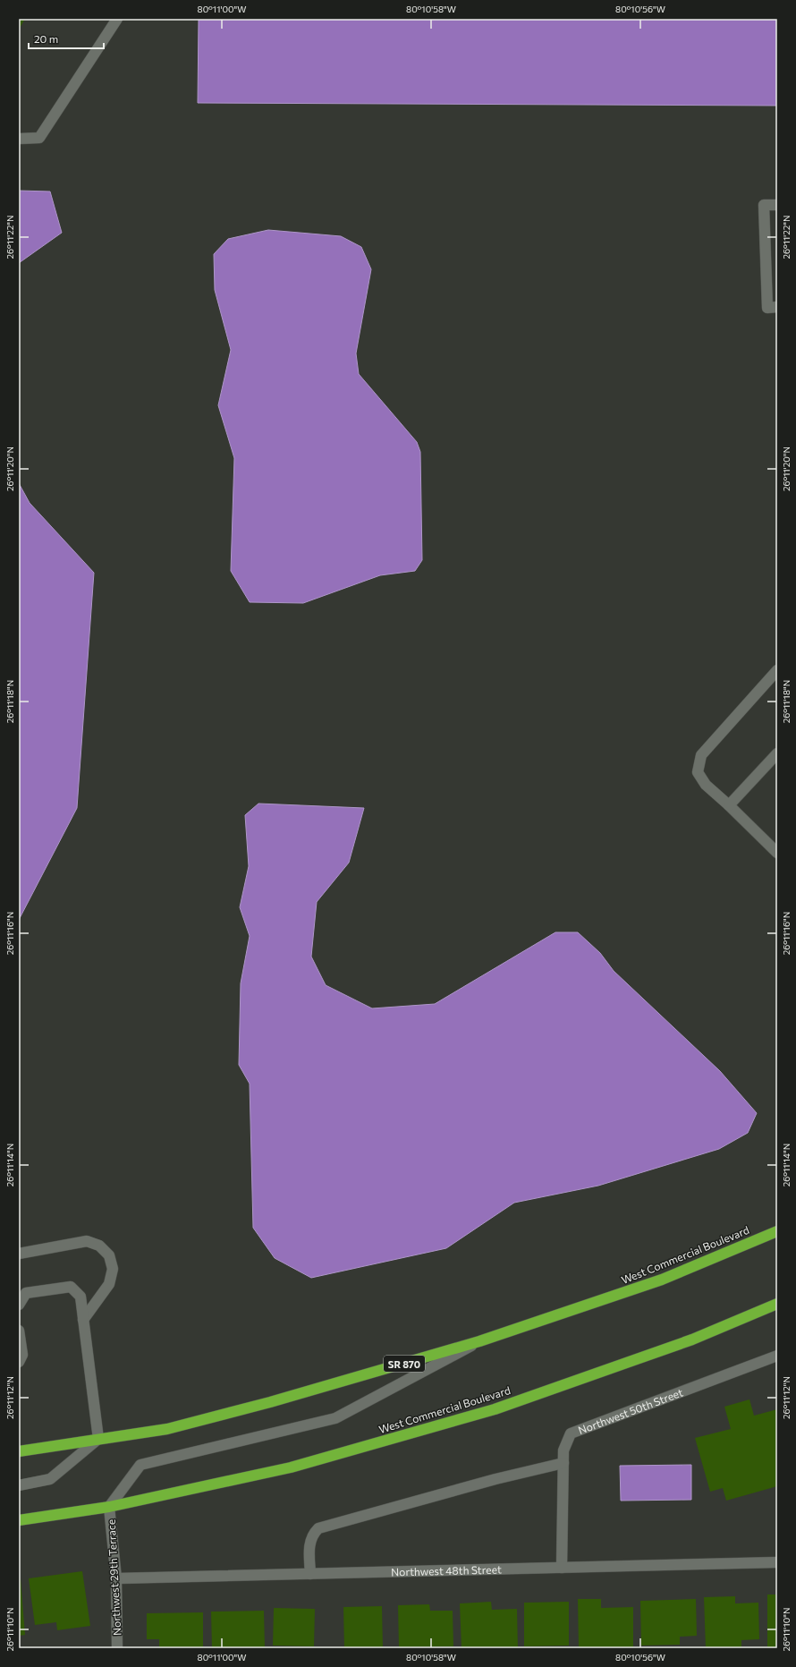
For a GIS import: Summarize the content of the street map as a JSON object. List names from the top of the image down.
{
  "streets": {
    "highway": ["West Commercial Boulevard", "SR 870"],
    "street": ["Northwest 50th Street", "Northwest 48th Street", "Northwest 29th Terrace"]
  },
  "crossings": [
    ["West Commercial Boulevard", "Northwest 29th Terrace"],
    ["Northwest 50th Street", "Northwest 48th Street"],
    ["Northwest 48th Street", "Northwest 29th Terrace"]
  ],
  "scale_bar": "20 m",
  "coordinates": [
    "80°11'00\"W",
    "80°10'58\"W",
    "80°10'56\"W",
    "26°11'22\"N",
    "26°11'20\"N",
    "26°11'18\"N",
    "26°11'16\"N",
    "26°11'14\"N",
    "26°11'12\"N",
    "26°11'10\"N"
  ]
}
